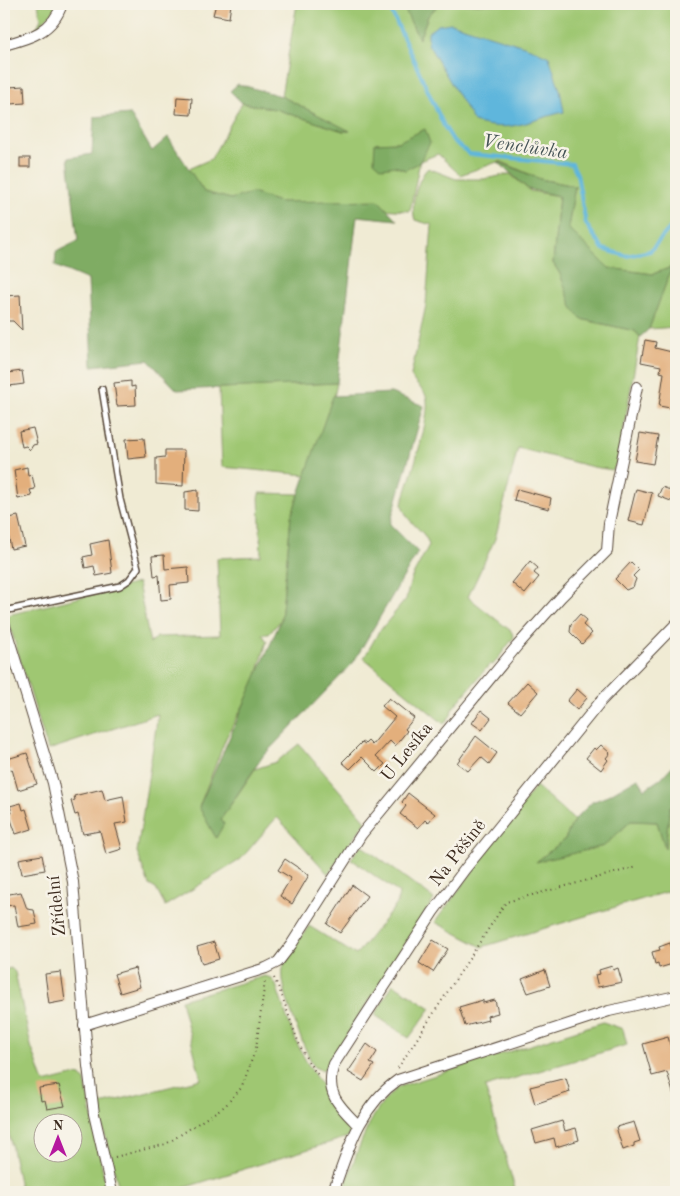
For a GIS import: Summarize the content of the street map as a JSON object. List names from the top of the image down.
{
  "streets": {
    "street": ["U Lesíka", "Na Pěšině", "Zřídelní"]
  },
  "crossings": [
    ["U Lesíka", "Zřídelní"]
  ],
  "water": ["Venclůvka"],
  "north": "top"
}
